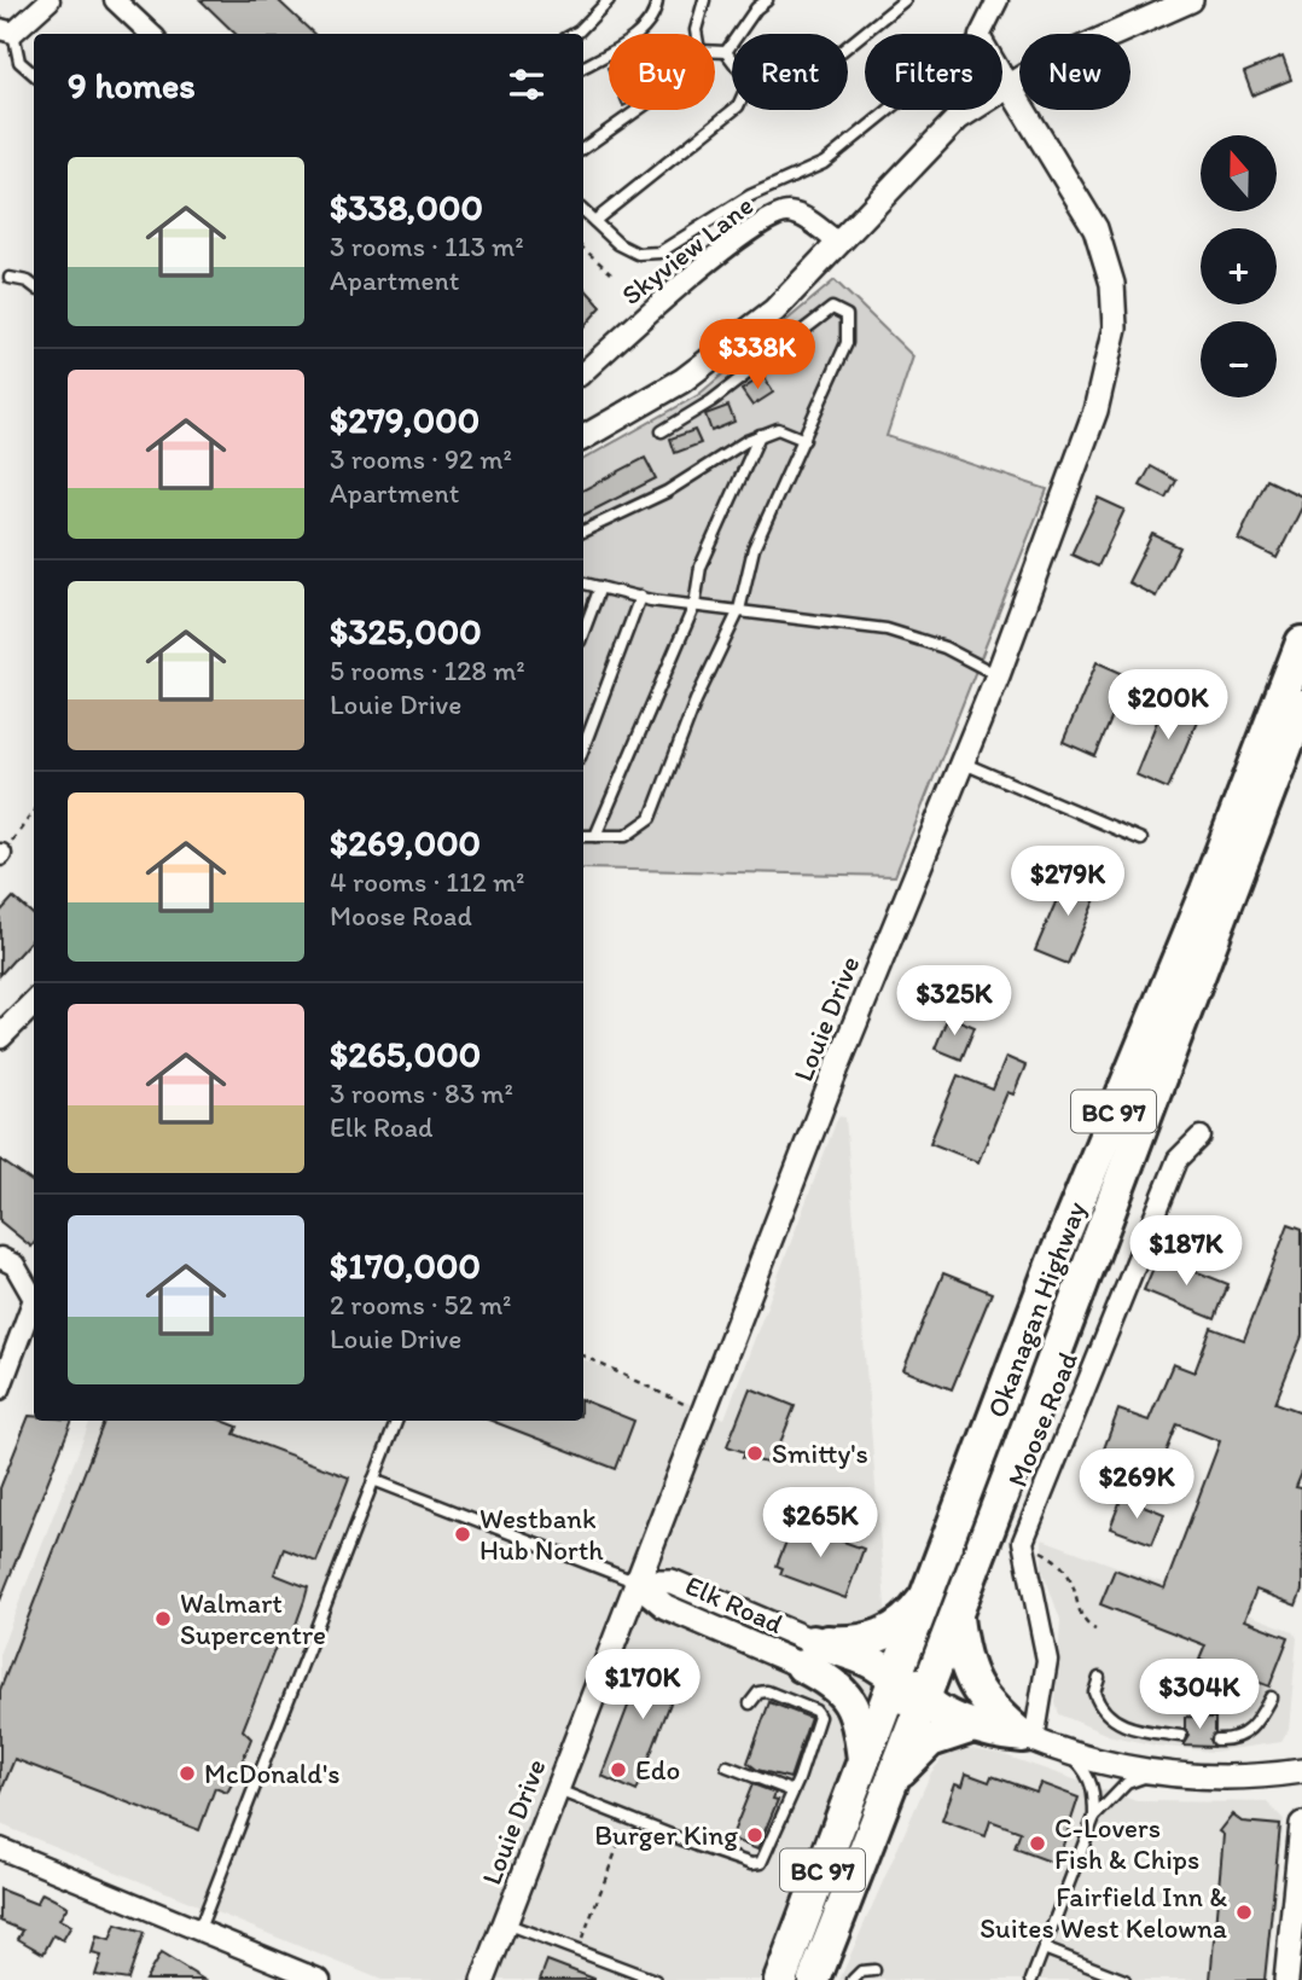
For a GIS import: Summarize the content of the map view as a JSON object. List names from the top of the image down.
{
  "streets": {
    "highway": ["BC 97", "Okanagan Highway"],
    "street": [
      "Skyview Lane",
      "Louie Drive",
      "Moose Road",
      "Elk Road"
    ]
  },
  "crossings": [
    ["Louie Drive", "Elk Road"]
  ],
  "places": [
    "Smitty's",
    "Westbank Hub North",
    "Walmart Supercentre",
    "Edo",
    "McDonald's",
    "Burger King",
    "C-Lovers Fish & Chips",
    "Fairfield Inn & Suites West Kelowna"
  ],
  "north": "top",
  "page": {
    "chip": [
      "Buy",
      "Rent",
      "Filters",
      "New"
    ],
    "heading": "9 homes",
    "map_buttons": ["+", "−"],
    "list": [
      {
        "name": "$338,000",
        "note": "3 rooms · 113 m² · Apartment"
      },
      {
        "name": "$279,000",
        "note": "3 rooms · 92 m² · Apartment"
      },
      {
        "name": "$325,000",
        "note": "5 rooms · 128 m² · Louie Drive"
      },
      {
        "name": "$269,000",
        "note": "4 rooms · 112 m² · Moose Road"
      },
      {
        "name": "$265,000",
        "note": "3 rooms · 83 m² · Elk Road"
      },
      {
        "name": "$170,000",
        "note": "2 rooms · 52 m² · Louie Drive"
      }
    ],
    "price": [
      "$338K",
      "$200K",
      "$279K",
      "$325K",
      "$187K",
      "$269K",
      "$265K",
      "$170K",
      "$304K"
    ]
  }
}
